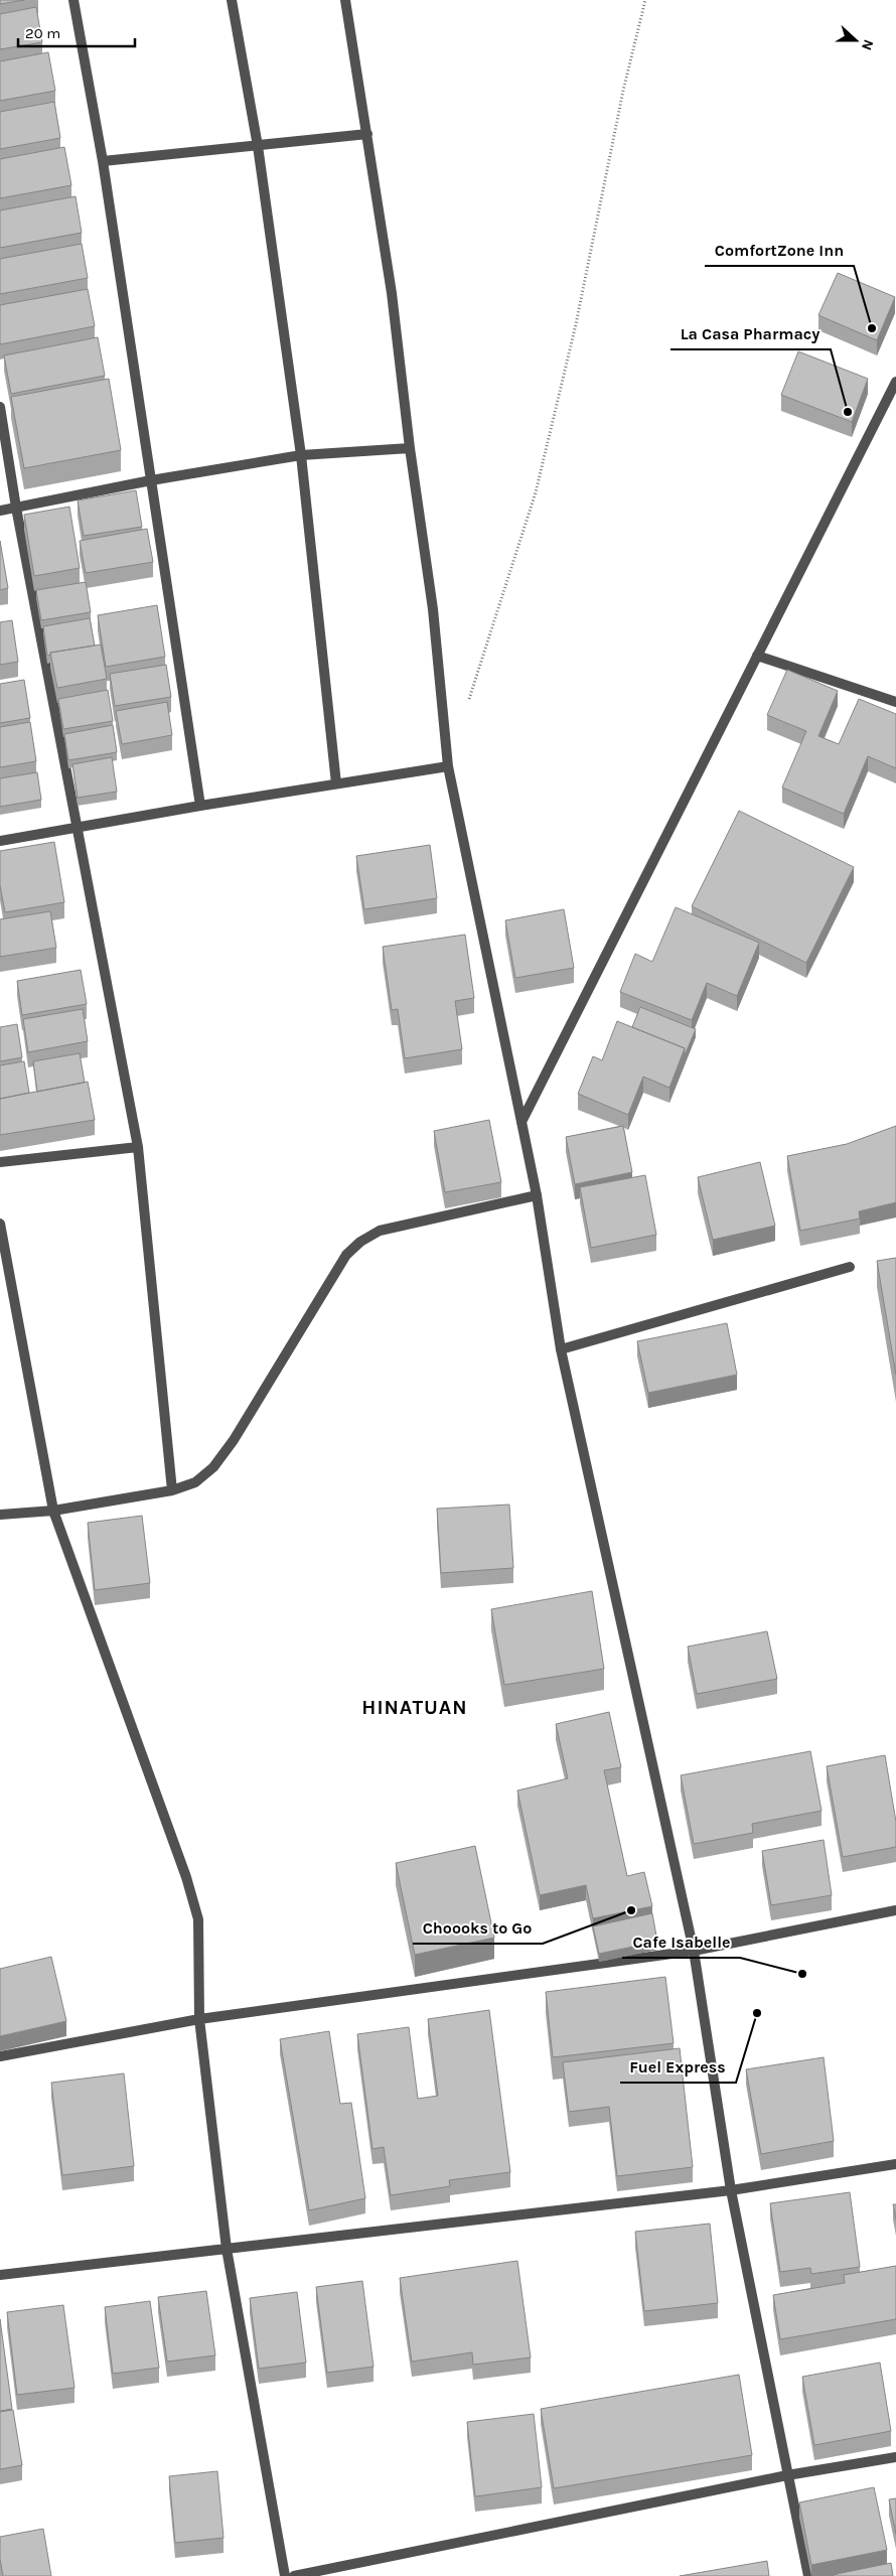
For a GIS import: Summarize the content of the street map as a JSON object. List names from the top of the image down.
{
  "districts": ["HINATUAN"],
  "places": [
    "ComfortZone Inn",
    "La Casa Pharmacy",
    "Choooks to Go",
    "Cafe Isabelle",
    "Fuel Express"
  ],
  "scale_bar": "20 m",
  "north": "right"
}
